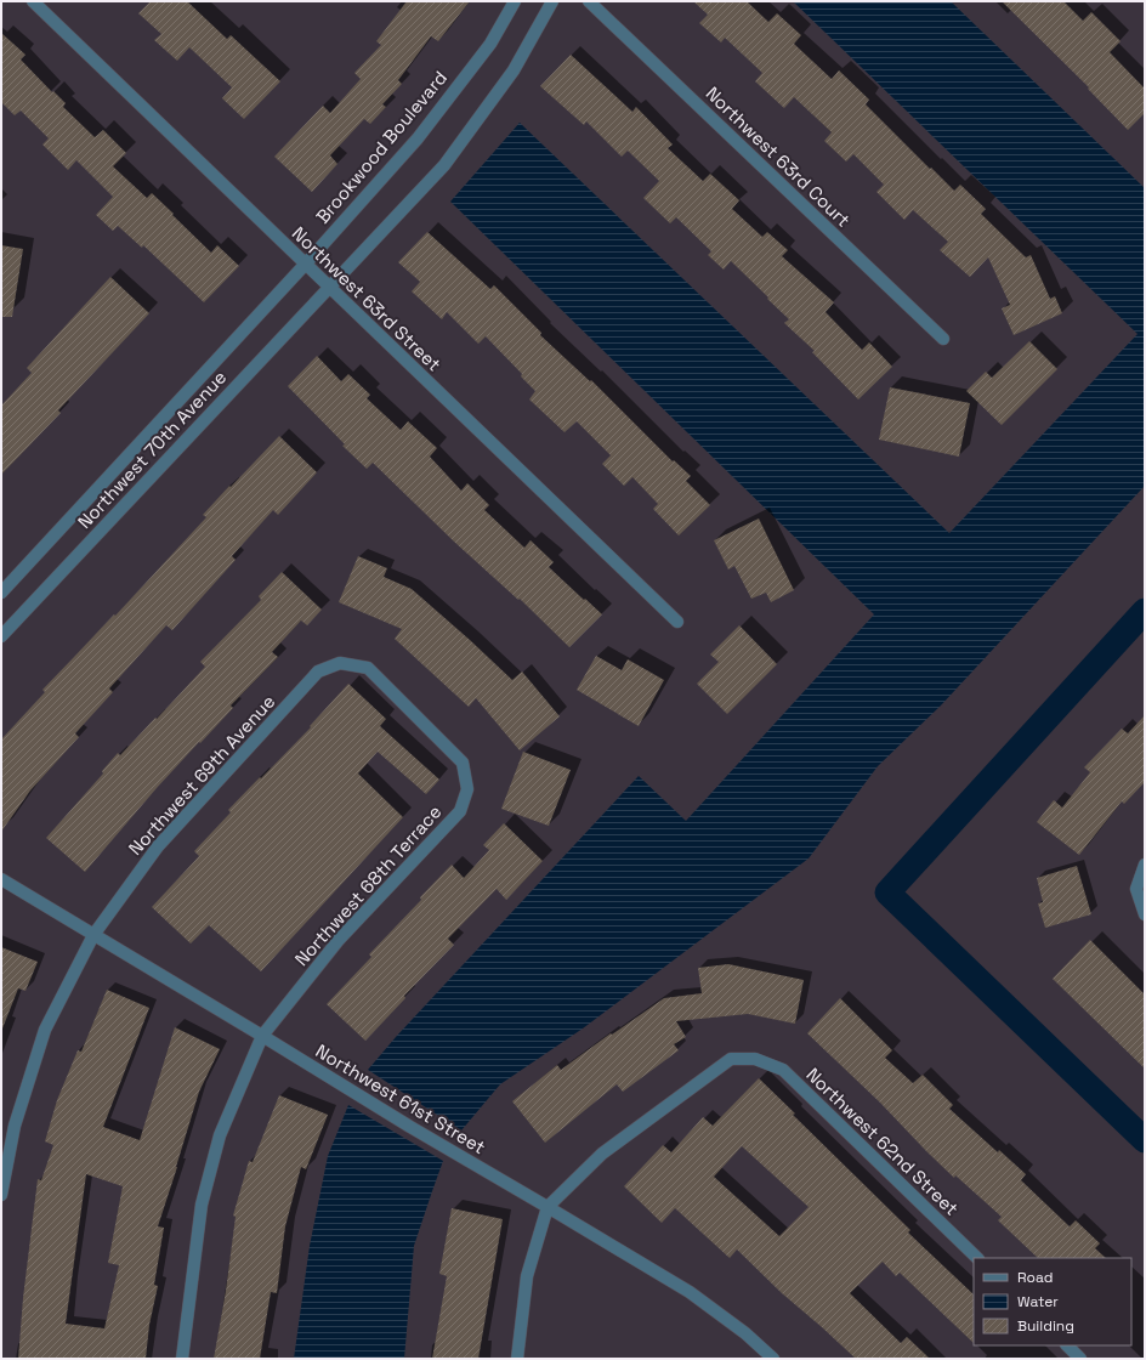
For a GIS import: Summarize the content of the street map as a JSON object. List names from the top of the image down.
{
  "streets": {
    "street": [
      "Brookwood Boulevard",
      "Northwest 63rd Court",
      "Northwest 63rd Street",
      "Northwest 70th Avenue",
      "Northwest 69th Avenue",
      "Northwest 68th Terrace",
      "Northwest 61st Street",
      "Northwest 62nd Street"
    ]
  },
  "crossings": [
    ["Brookwood Boulevard", "Northwest 63rd Street"],
    ["Brookwood Boulevard", "Northwest 70th Avenue"],
    ["Northwest 63rd Street", "Northwest 70th Avenue"],
    ["Northwest 69th Avenue", "Northwest 68th Terrace"],
    ["Northwest 69th Avenue", "Northwest 61st Street"],
    ["Northwest 68th Terrace", "Northwest 61st Street"],
    ["Northwest 61st Street", "Northwest 62nd Street"]
  ],
  "legend": ["Road", "Water", "Building"]
}
